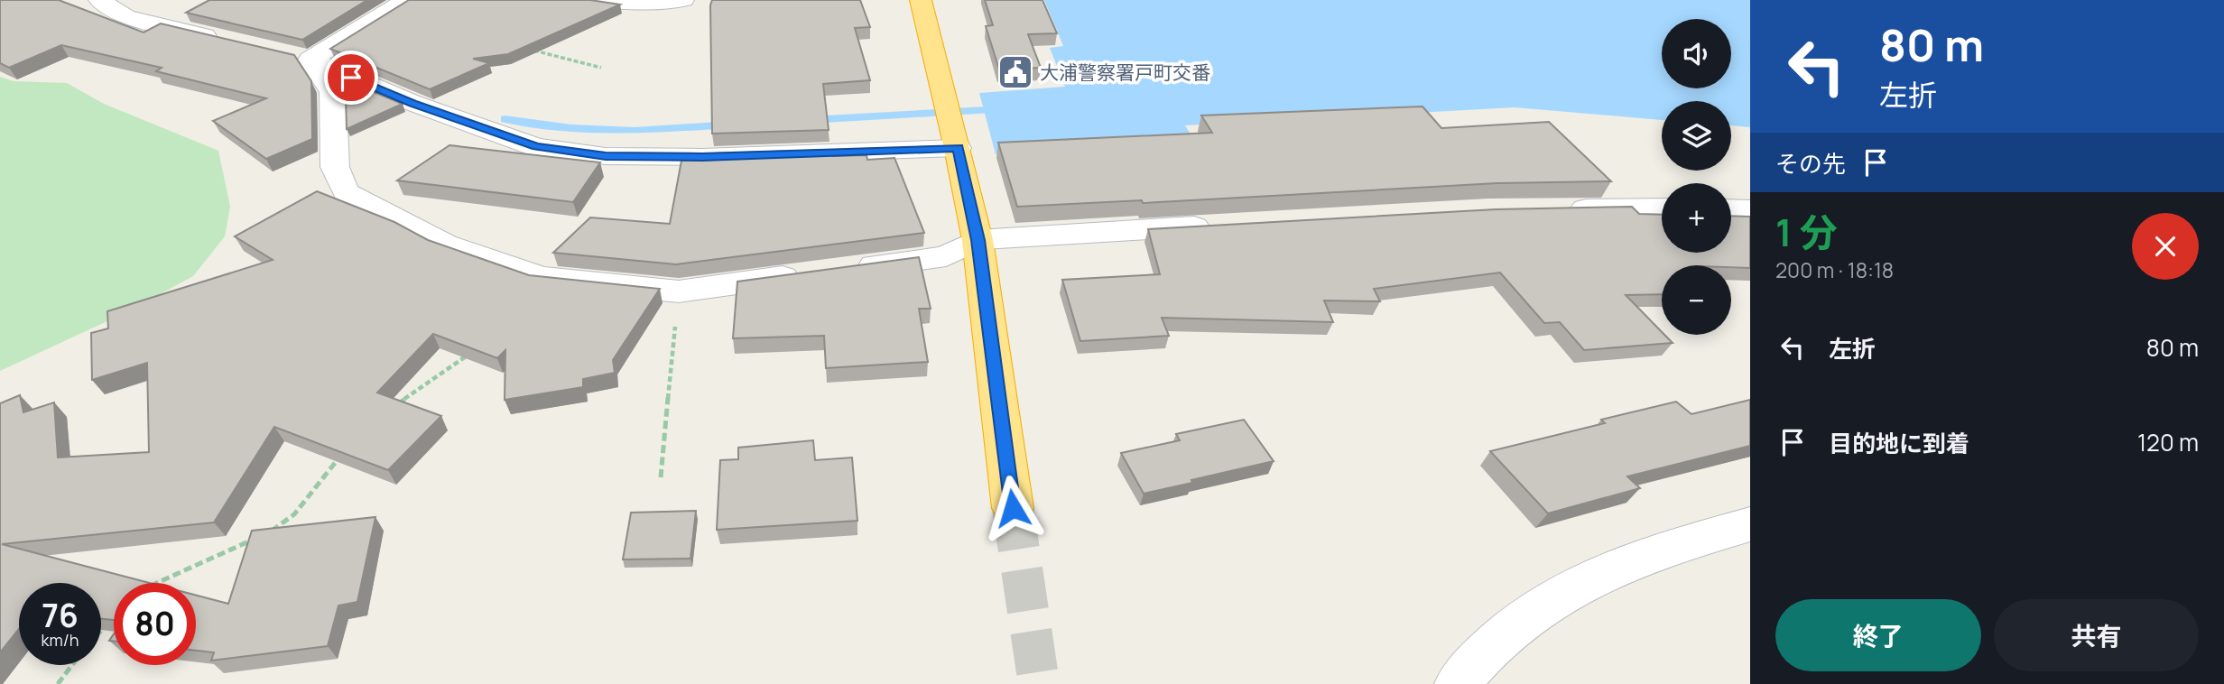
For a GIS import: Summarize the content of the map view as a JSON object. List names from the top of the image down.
{
  "places": {
    "public building": ["大浦警察署戸町交番"]
  },
  "page": {
    "turn": ["80 m", "左折"],
    "map_buttons": ["+", "−"],
    "then": "その先",
    "heading": ["1 分", "200 m · 18:18"],
    "list": [
      {
        "name": "左折",
        "value": "80 m"
      },
      {
        "name": "目的地に到着",
        "value": "120 m"
      }
    ],
    "speed": "76 km/h",
    "limit": "80",
    "buttons": ["終了", "共有"]
  }
}
